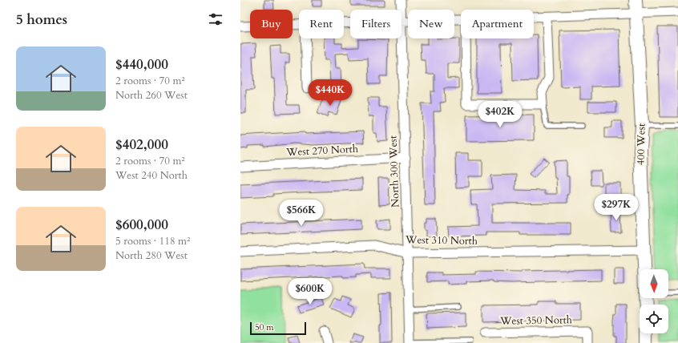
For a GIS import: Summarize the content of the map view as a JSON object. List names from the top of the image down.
{
  "streets": {
    "main road": ["400 West"],
    "street": [
      "West 270 North",
      "North 300 West",
      "West 310 North",
      "West 350 North"
    ]
  },
  "crossings": [
    ["400 West", "West 310 North"],
    ["West 270 North", "North 300 West"],
    ["North 300 West", "West 310 North"]
  ],
  "scale_bar": "50 m",
  "north": "bottom",
  "page": {
    "heading": "5 homes",
    "chip": [
      "Buy",
      "Rent",
      "Filters",
      "New",
      "Apartment"
    ],
    "list": [
      {
        "name": "$440,000",
        "note": "2 rooms · 70 m² · North 260 West"
      },
      {
        "name": "$402,000",
        "note": "2 rooms · 70 m² · West 240 North"
      },
      {
        "name": "$600,000",
        "note": "5 rooms · 118 m² · North 280 West"
      }
    ],
    "price": [
      "$440K",
      "$402K",
      "$297K",
      "$566K",
      "$600K"
    ],
    "scale": "50 m"
  }
}
